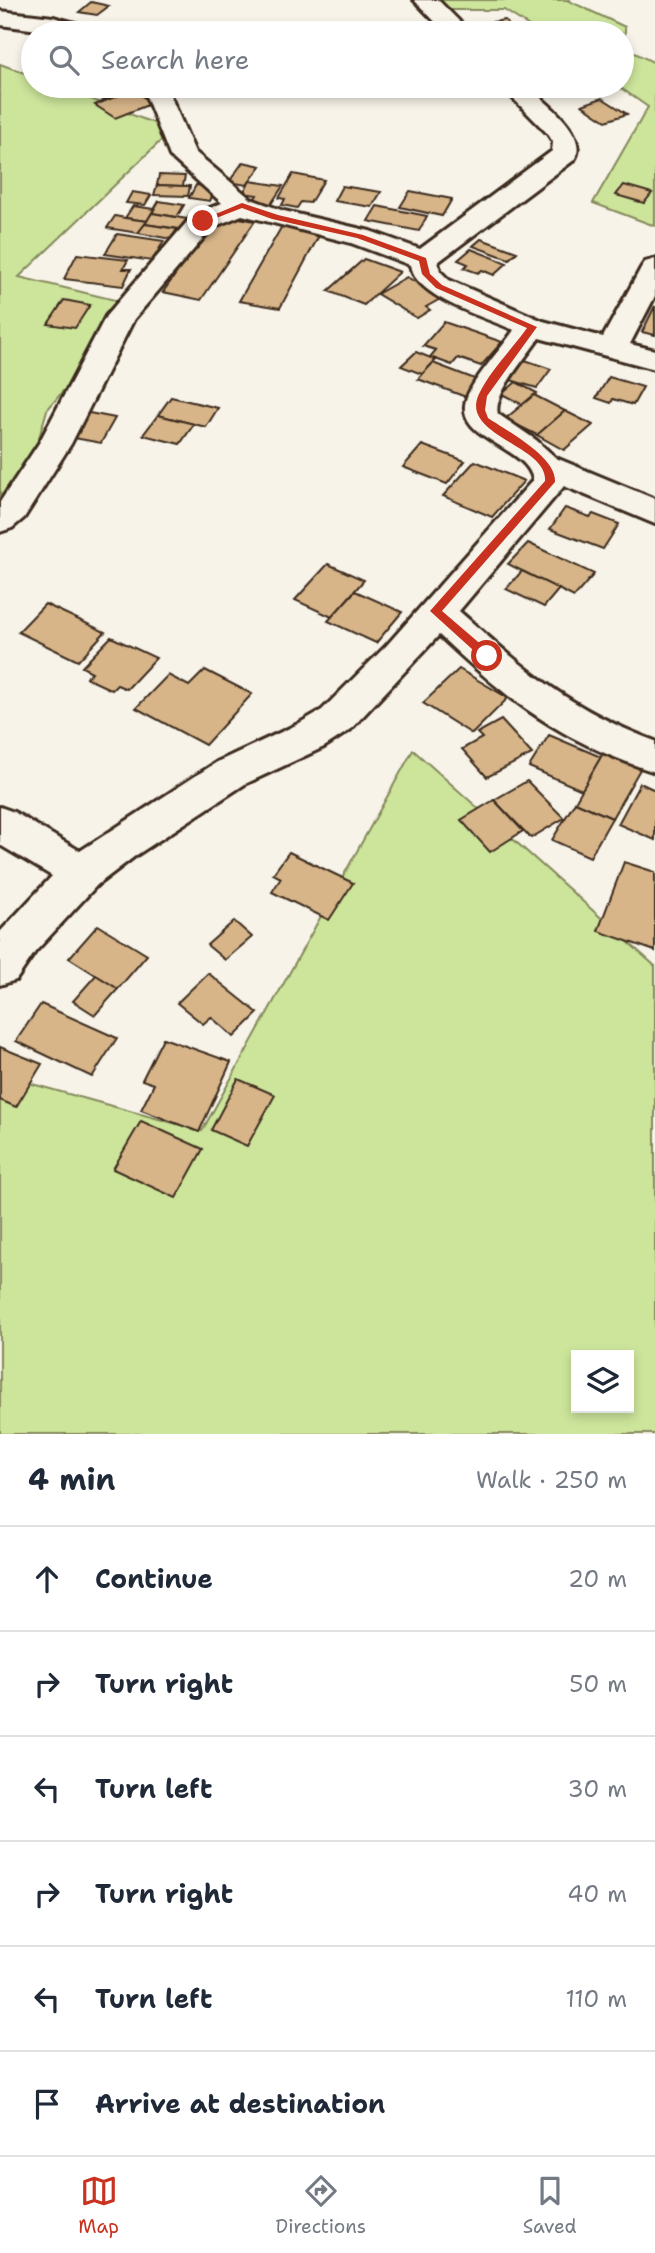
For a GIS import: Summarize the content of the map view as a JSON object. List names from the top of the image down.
{
  "page": {
    "search": "Search here",
    "heading": ["4 min", "Walk · 250 m"],
    "list": [
      ["Continue", "20 m"],
      ["Turn right", "50 m"],
      ["Turn left", "30 m"],
      ["Turn right", "40 m"],
      ["Turn left", "110 m"],
      "Arrive at destination"
    ],
    "nav": ["Map", "Directions", "Saved"]
  }
}
